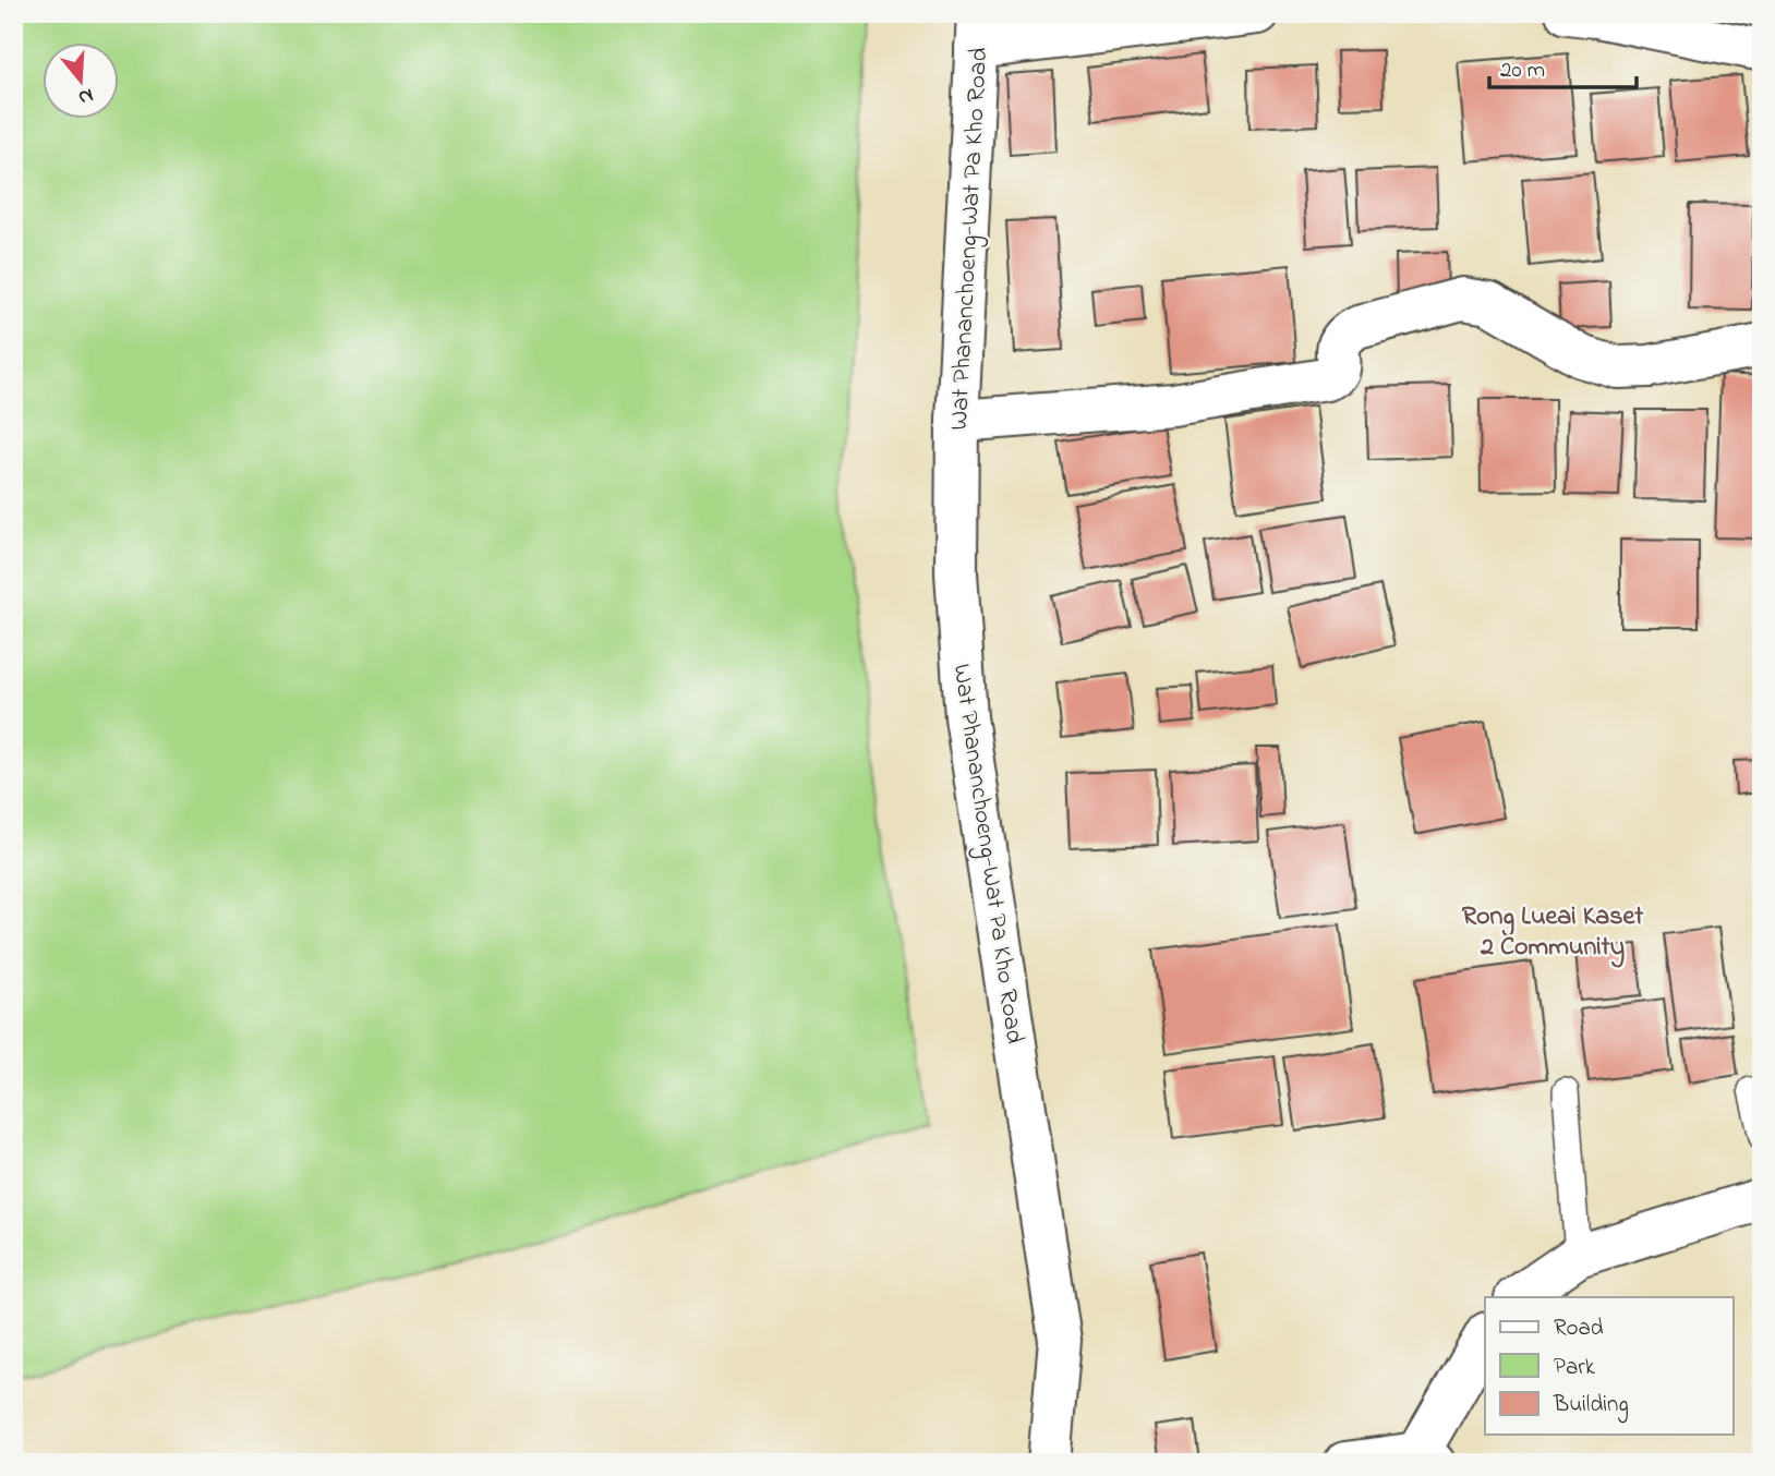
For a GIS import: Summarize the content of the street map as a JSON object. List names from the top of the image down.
{
  "streets": {
    "street": ["Wat Phananchoeng-Wat Pa Kho Road"]
  },
  "districts": ["Rong Lueai Kaset 2 Community"],
  "legend": ["Road", "Park", "Building"],
  "scale_bar": "20 m",
  "north": "bottom"
}
